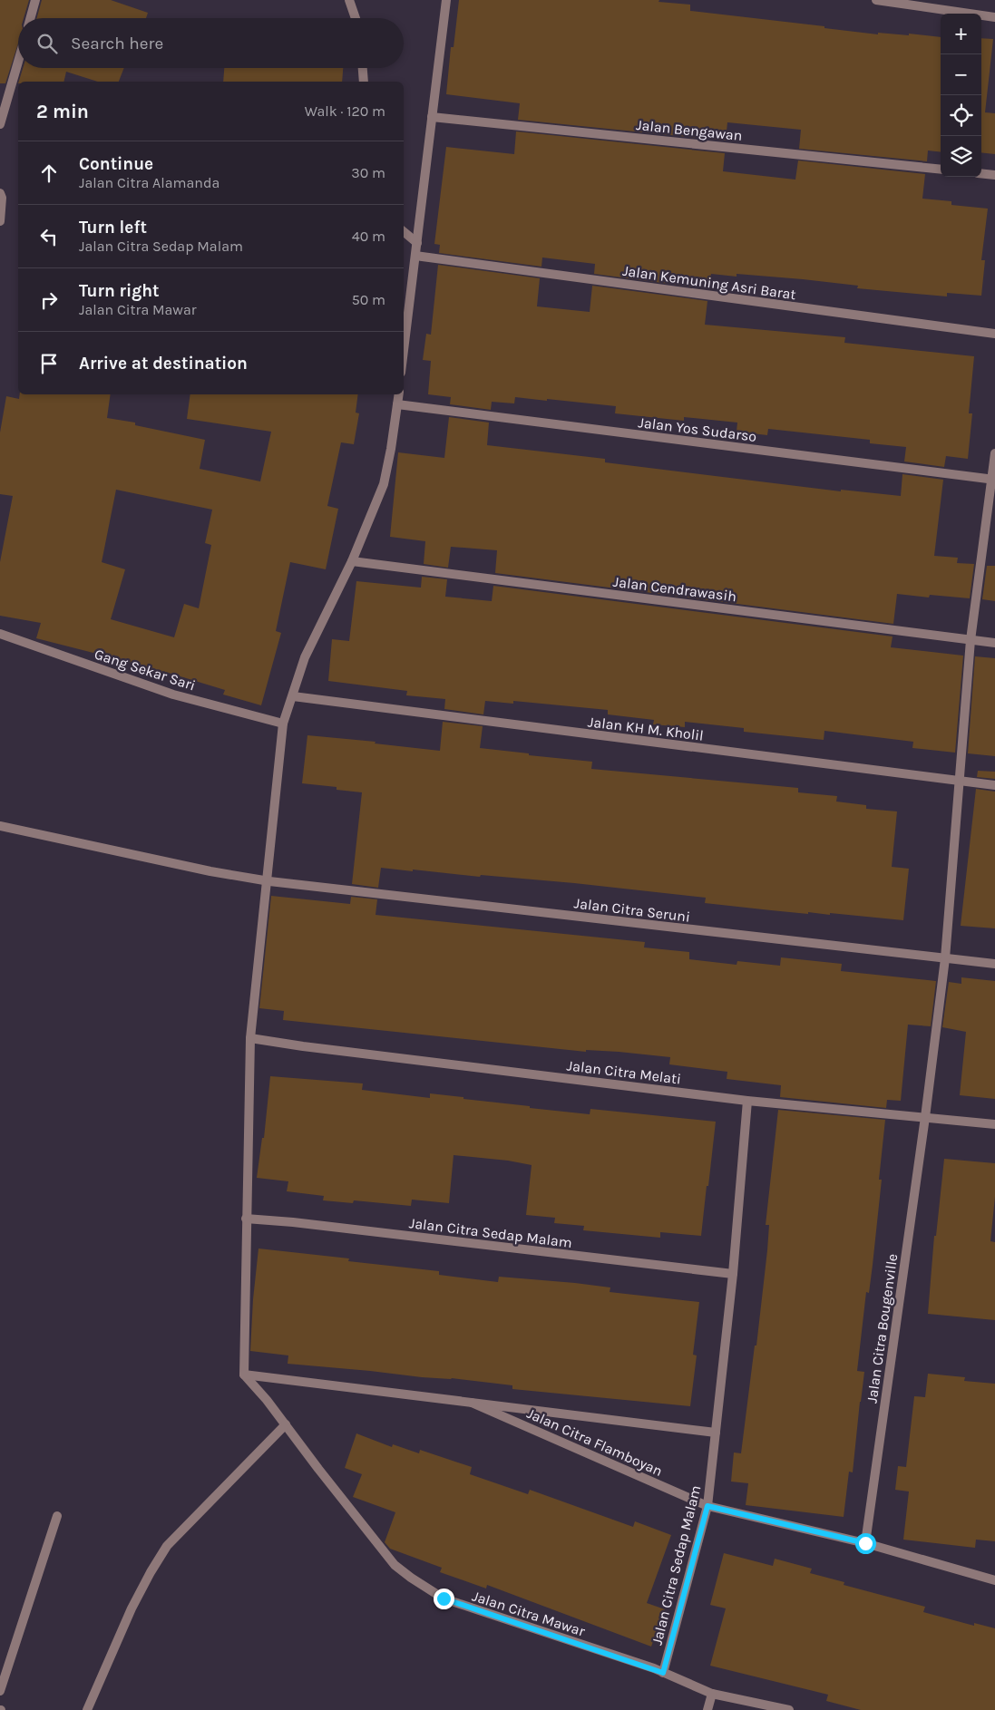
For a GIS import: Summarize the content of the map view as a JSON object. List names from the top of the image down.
{
  "streets": {
    "street": [
      "Jalan Bengawan",
      "Jalan Kemuning Asri Barat",
      "Jalan Yos Sudarso",
      "Jalan Cendrawasih",
      "Gang Sekar Sari",
      "Jalan KH M. Kholil",
      "Jalan Citra Seruni",
      "Jalan Citra Melati",
      "Jalan Citra Sedap Malam",
      "Jalan Citra Bougenville",
      "Jalan Citra Flamboyan",
      "Jalan Citra Mawar"
    ]
  },
  "crossings": [
    ["Jalan Yos Sudarso", "Jalan Citra Bougenville"],
    ["Jalan Cendrawasih", "Jalan Citra Bougenville"],
    ["Jalan KH M. Kholil", "Jalan Citra Bougenville"],
    ["Jalan Citra Seruni", "Jalan Citra Bougenville"],
    ["Jalan Citra Melati", "Jalan Citra Sedap Malam"],
    ["Jalan Citra Melati", "Jalan Citra Bougenville"],
    ["Jalan Citra Sedap Malam", "Jalan Citra Flamboyan"],
    ["Jalan Citra Sedap Malam", "Jalan Citra Mawar"],
    ["Jalan Citra Bougenville", "Jalan Citra Flamboyan"],
    ["Jalan Citra Flamboyan", "Jalan Citra Mawar"]
  ],
  "page": {
    "map_buttons": ["+", "−"],
    "search": "Search here",
    "heading": ["2 min", "Walk · 120 m"],
    "list": [
      ["Continue", "Jalan Citra Alamanda", "30 m"],
      ["Turn left", "Jalan Citra Sedap Malam", "40 m"],
      ["Turn right", "Jalan Citra Mawar", "50 m"],
      "Arrive at destination"
    ]
  }
}
